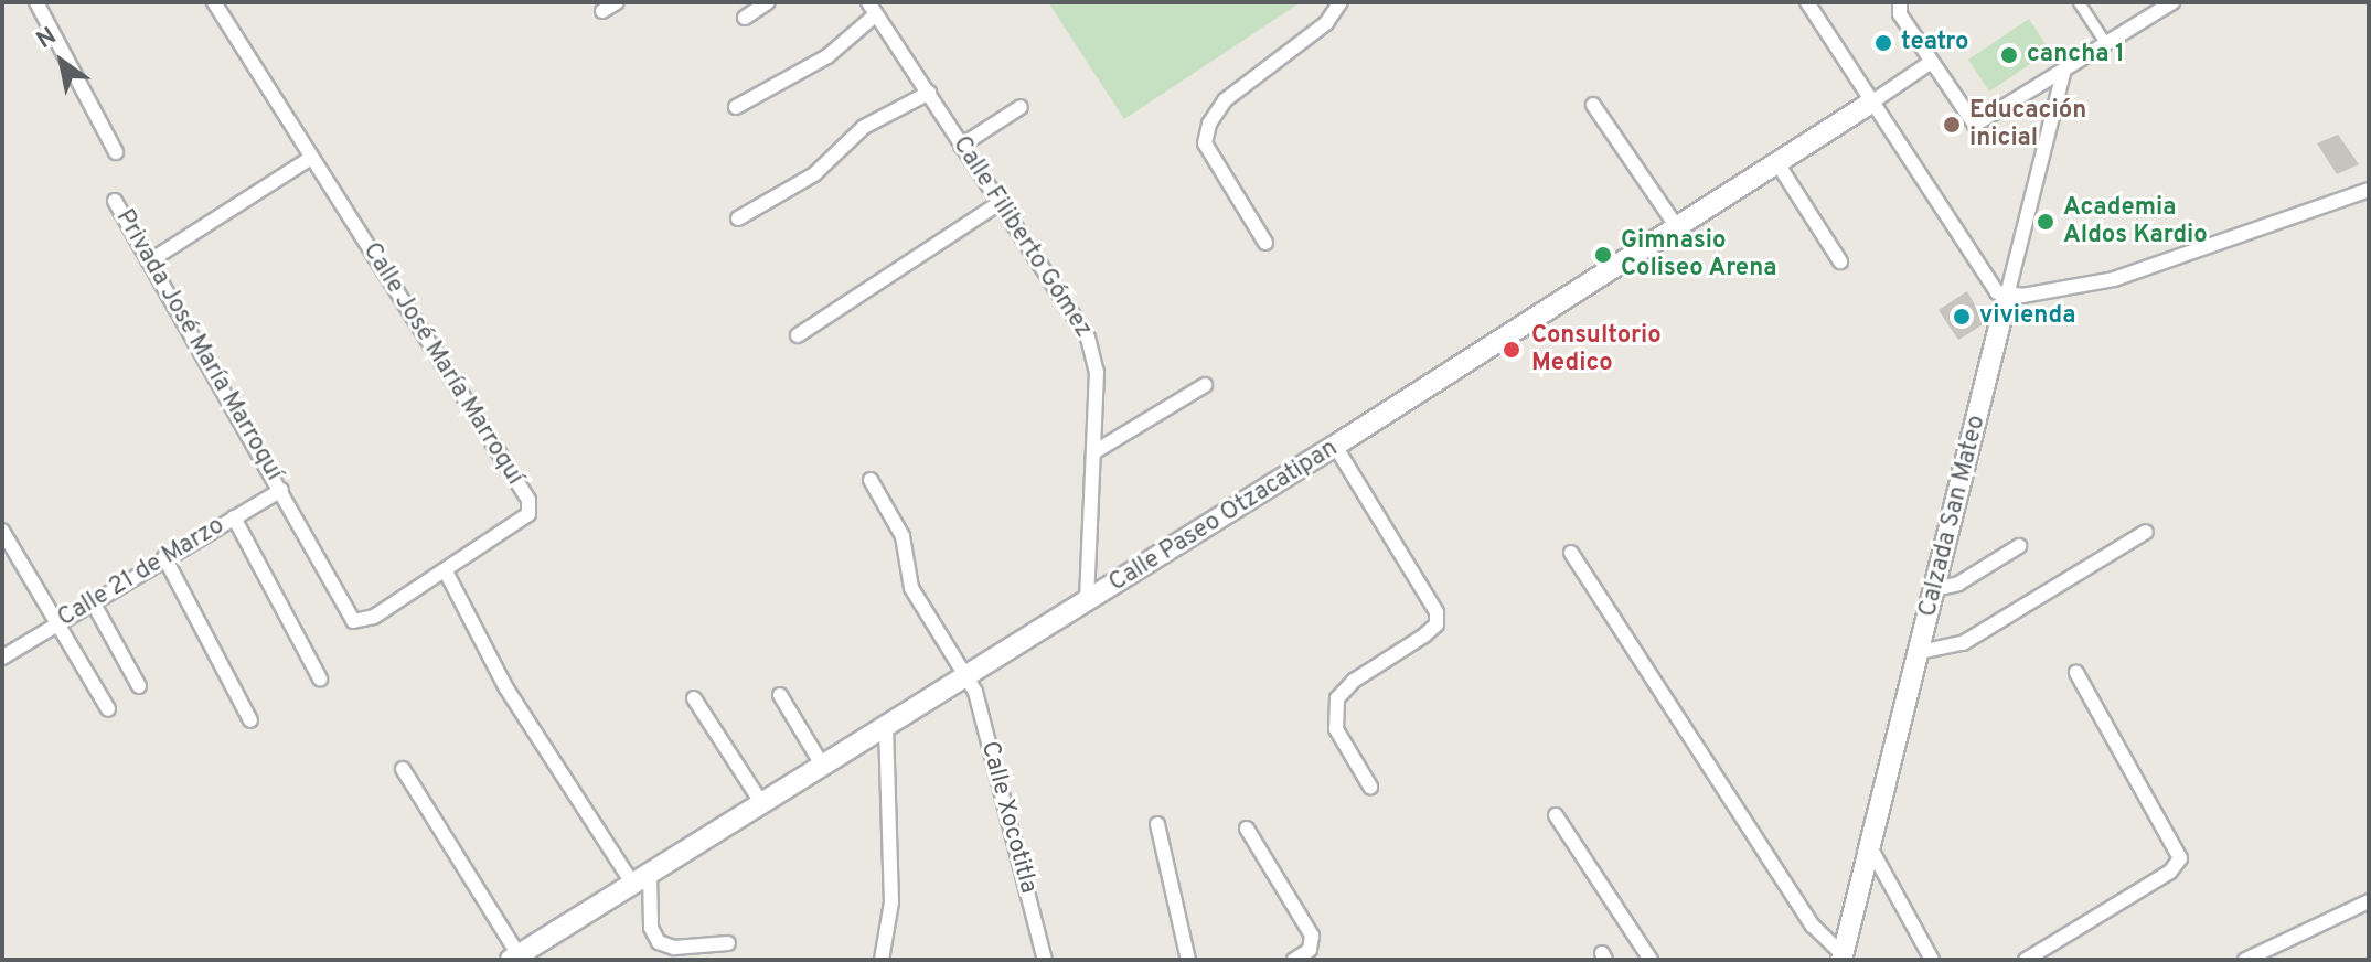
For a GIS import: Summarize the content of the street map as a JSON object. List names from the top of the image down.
{
  "streets": {
    "main road": ["Calle Paseo Otzacatipan", "Calzada San Mateo"],
    "street": [
      "Calle Filiberto Gómez",
      "Privada José María Marroquí",
      "Calle José María Marroquí",
      "Calle 21 de Marzo",
      "Calle Xocotitla"
    ]
  },
  "crossings": [
    ["Calle Filiberto Gómez", "Calle Paseo Otzacatipan"],
    ["Privada José María Marroquí", "Calle José María Marroquí"],
    ["Privada José María Marroquí", "Calle 21 de Marzo"],
    ["Calle José María Marroquí", "Calle 21 de Marzo"],
    ["Calle Paseo Otzacatipan", "Calle Xocotitla"]
  ],
  "places": [
    "teatro",
    "cancha 1",
    "Educación inicial",
    "Academia Aldos Kardio",
    "Gimnasio Coliseo Arena",
    "vivienda",
    "Consultorio Medico"
  ],
  "north": "top left"
}
